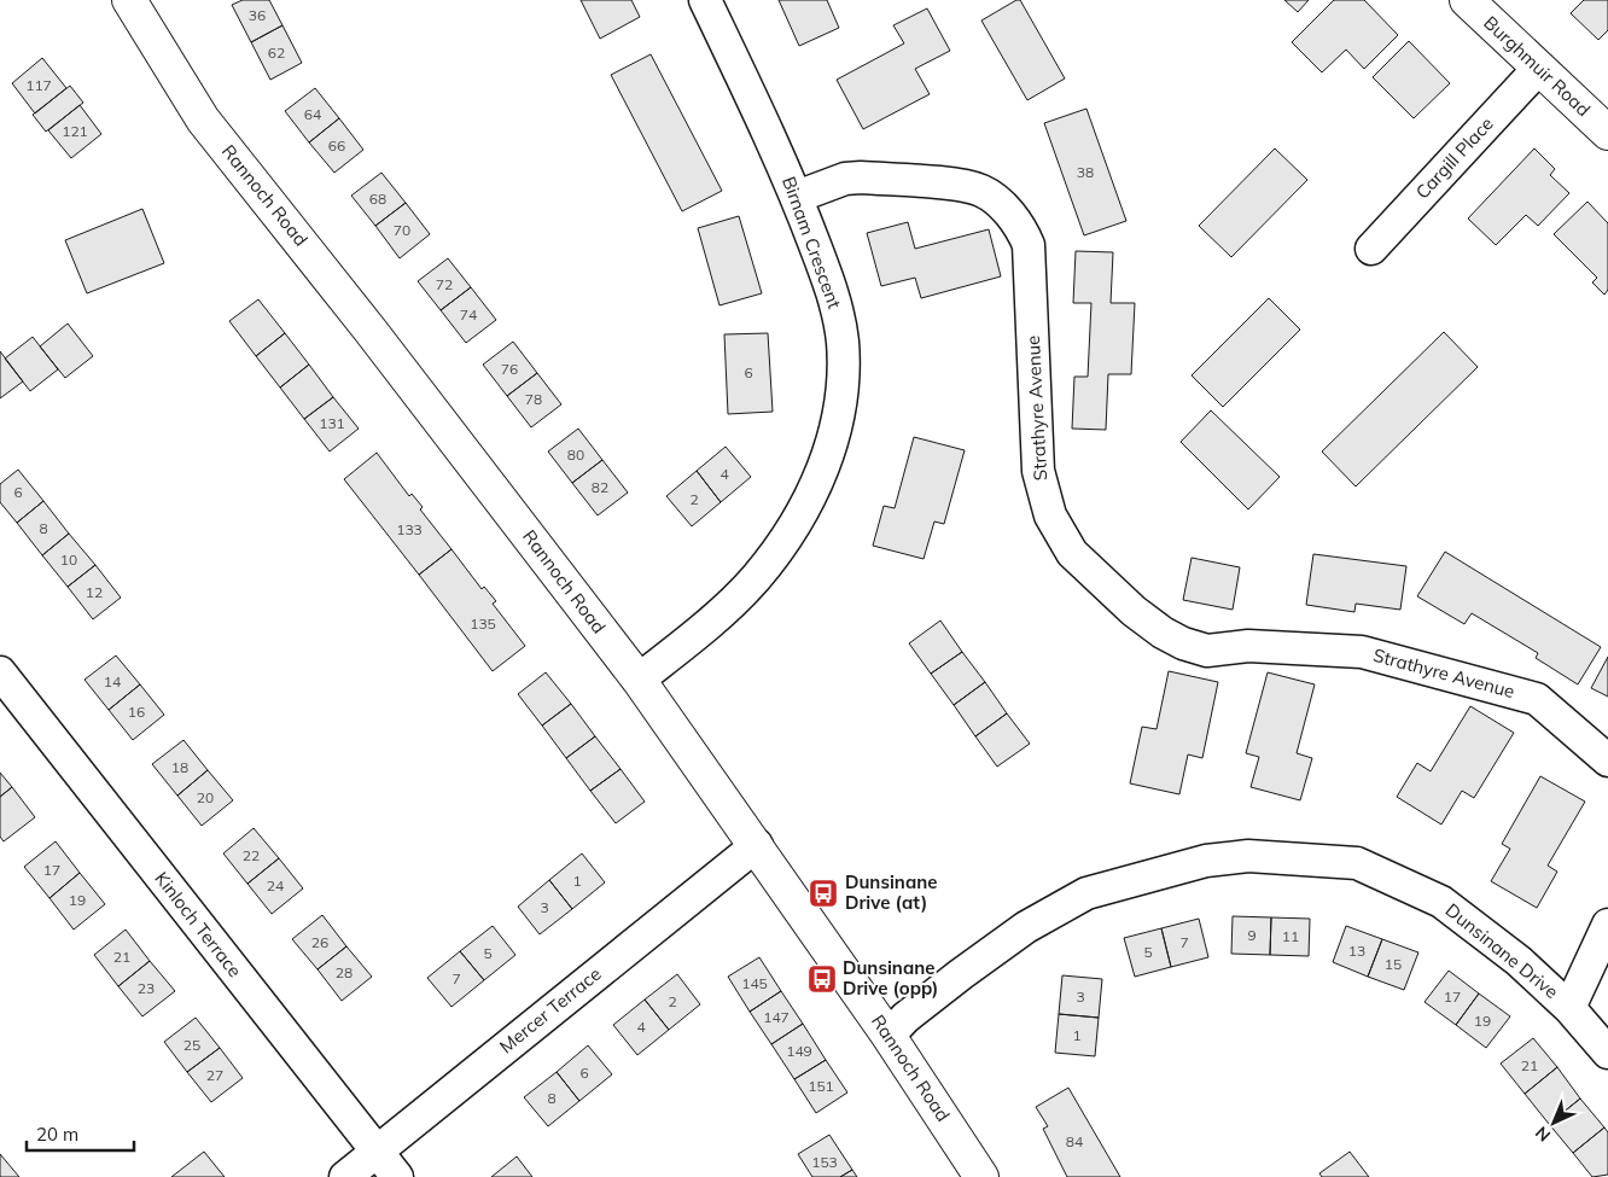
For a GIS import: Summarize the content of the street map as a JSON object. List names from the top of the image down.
{
  "streets": {
    "street": [
      "Burghmuir Road",
      "Cargill Place",
      "Rannoch Road",
      "Birnam Crescent",
      "Strathyre Avenue",
      "Kinloch Terrace",
      "Dunsinane Drive",
      "Mercer Terrace"
    ]
  },
  "crossings": [
    ["Burghmuir Road", "Cargill Place"],
    ["Rannoch Road", "Birnam Crescent"],
    ["Rannoch Road", "Dunsinane Drive"],
    ["Rannoch Road", "Mercer Terrace"],
    ["Birnam Crescent", "Strathyre Avenue"],
    ["Kinloch Terrace", "Mercer Terrace"]
  ],
  "places": {
    "bus stop": ["Dunsinane Drive (at)", "Dunsinane Drive (opp)"]
  },
  "house_numbers": [
    "36",
    "62",
    "117",
    "64",
    "121",
    "66",
    "38",
    "68",
    "70",
    "72",
    "74",
    "76",
    "6",
    "78",
    "131",
    "80",
    "4",
    "82",
    "6",
    "2",
    "8",
    "133",
    "10",
    "12",
    "135",
    "14",
    "16",
    "18",
    "20",
    "22",
    "17",
    "1",
    "24",
    "19",
    "3",
    "9",
    "11",
    "26",
    "7",
    "13",
    "5",
    "5",
    "21",
    "15",
    "28",
    "7",
    "145",
    "23",
    "3",
    "17",
    "2",
    "147",
    "19",
    "4",
    "1",
    "25",
    "149",
    "21",
    "6",
    "27",
    "151",
    "8",
    "84",
    "153"
  ],
  "scale_bar": "20 m",
  "north": "bottom left"
}
